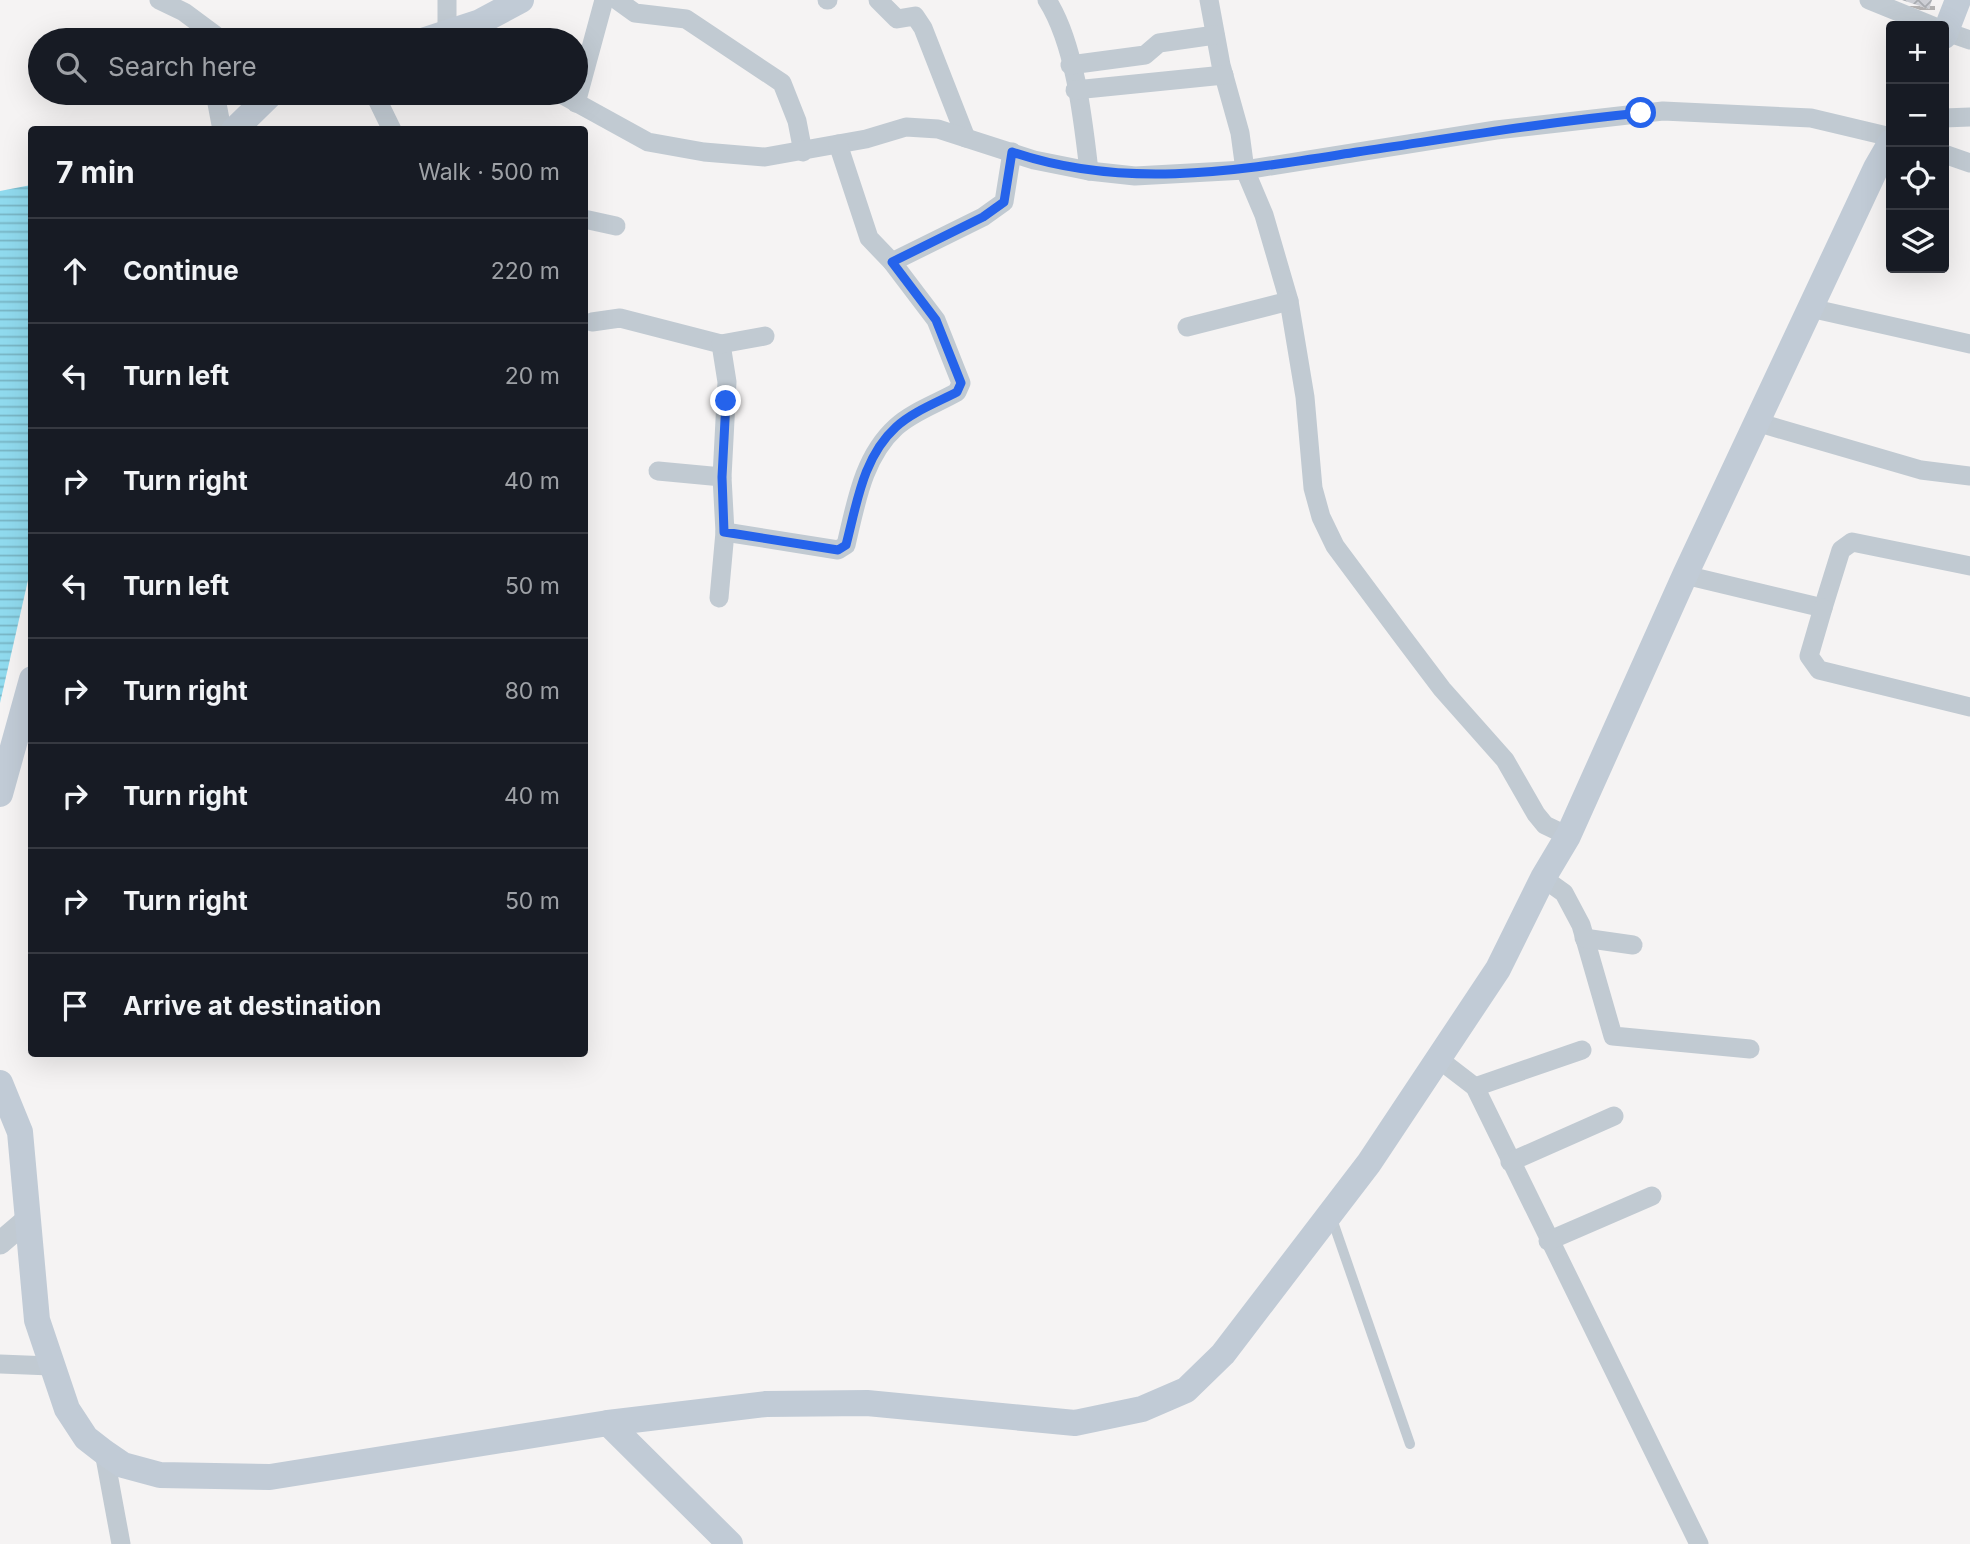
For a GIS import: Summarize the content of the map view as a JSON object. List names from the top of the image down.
{
  "page": {
    "map_buttons": ["+", "−"],
    "search": "Search here",
    "heading": ["7 min", "Walk · 500 m"],
    "list": [
      ["Continue", "220 m"],
      ["Turn left", "20 m"],
      ["Turn right", "40 m"],
      ["Turn left", "50 m"],
      ["Turn right", "80 m"],
      ["Turn right", "40 m"],
      ["Turn right", "50 m"],
      "Arrive at destination"
    ]
  }
}
